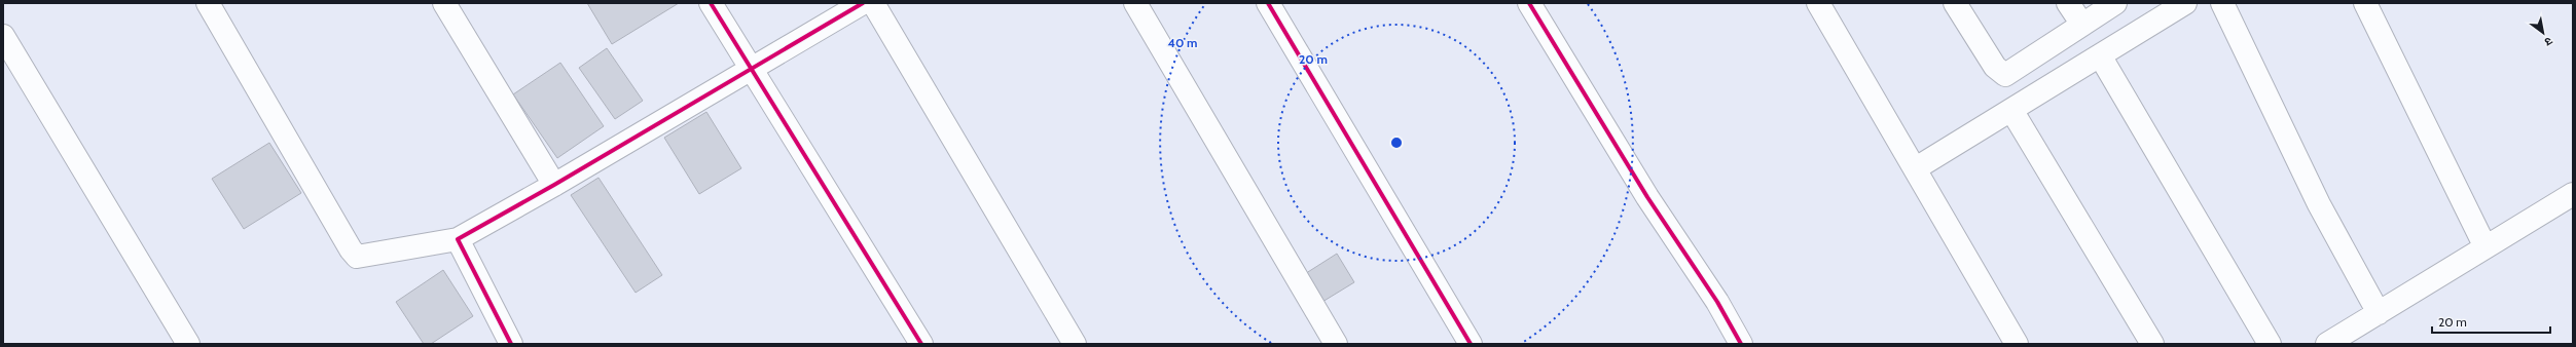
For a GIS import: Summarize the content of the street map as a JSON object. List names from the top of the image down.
{
  "scale_bar": "20 m",
  "north": "bottom right",
  "rings": ["40 m", "20 m"]
}
